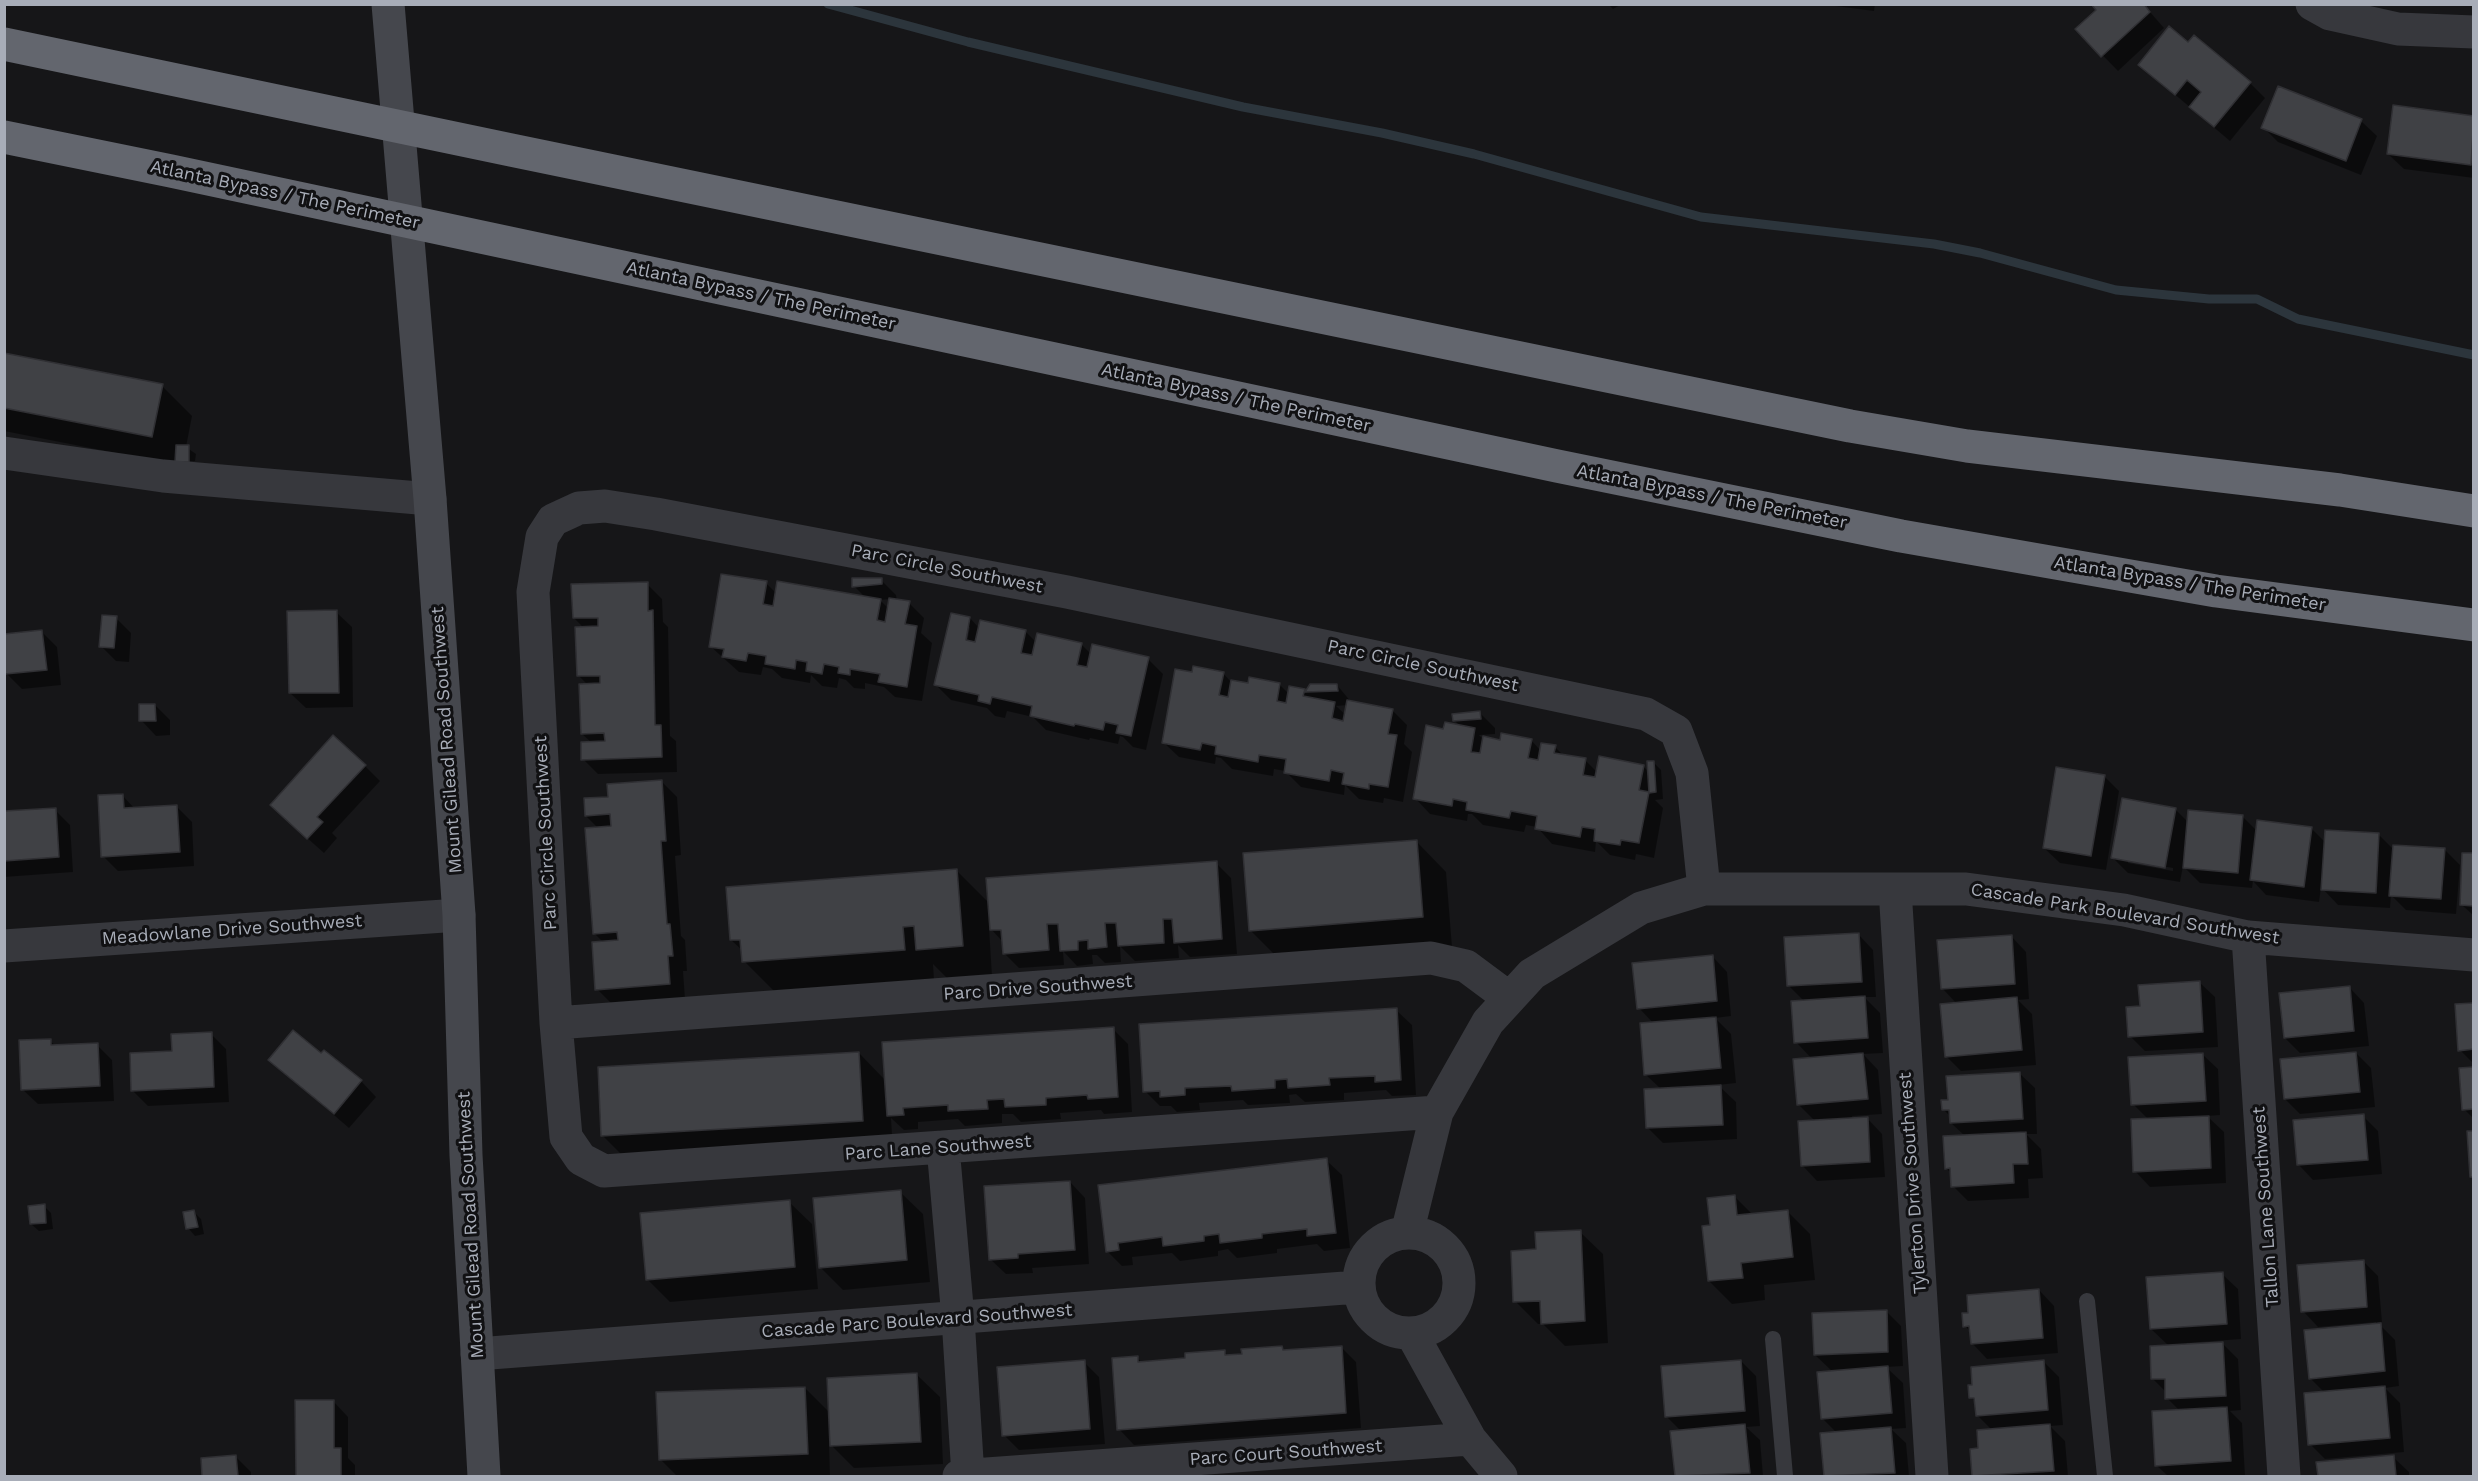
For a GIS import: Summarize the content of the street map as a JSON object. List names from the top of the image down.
{
  "streets": {
    "highway": ["Atlanta Bypass / The Perimeter"],
    "street": [
      "Parc Circle Southwest",
      "Mount Gilead Road Southwest",
      "Cascade Park Boulevard Southwest",
      "Meadowlane Drive Southwest",
      "Parc Drive Southwest",
      "Parc Lane Southwest",
      "Tylerton Drive Southwest",
      "Tallon Lane Southwest",
      "Cascade Parc Boulevard Southwest",
      "Parc Court Southwest"
    ]
  },
  "crossings": [
    ["Parc Circle Southwest", "Cascade Park Boulevard Southwest"],
    ["Parc Circle Southwest", "Parc Drive Southwest"],
    ["Parc Circle Southwest", "Parc Lane Southwest"],
    ["Mount Gilead Road Southwest", "Meadowlane Drive Southwest"],
    ["Mount Gilead Road Southwest", "Cascade Parc Boulevard Southwest"],
    ["Cascade Park Boulevard Southwest", "Parc Drive Southwest"],
    ["Cascade Park Boulevard Southwest", "Parc Lane Southwest"],
    ["Cascade Park Boulevard Southwest", "Tylerton Drive Southwest"],
    ["Cascade Park Boulevard Southwest", "Tallon Lane Southwest"],
    ["Cascade Park Boulevard Southwest", "Cascade Parc Boulevard Southwest"],
    ["Parc Drive Southwest", "Parc Lane Southwest"]
  ]
}
